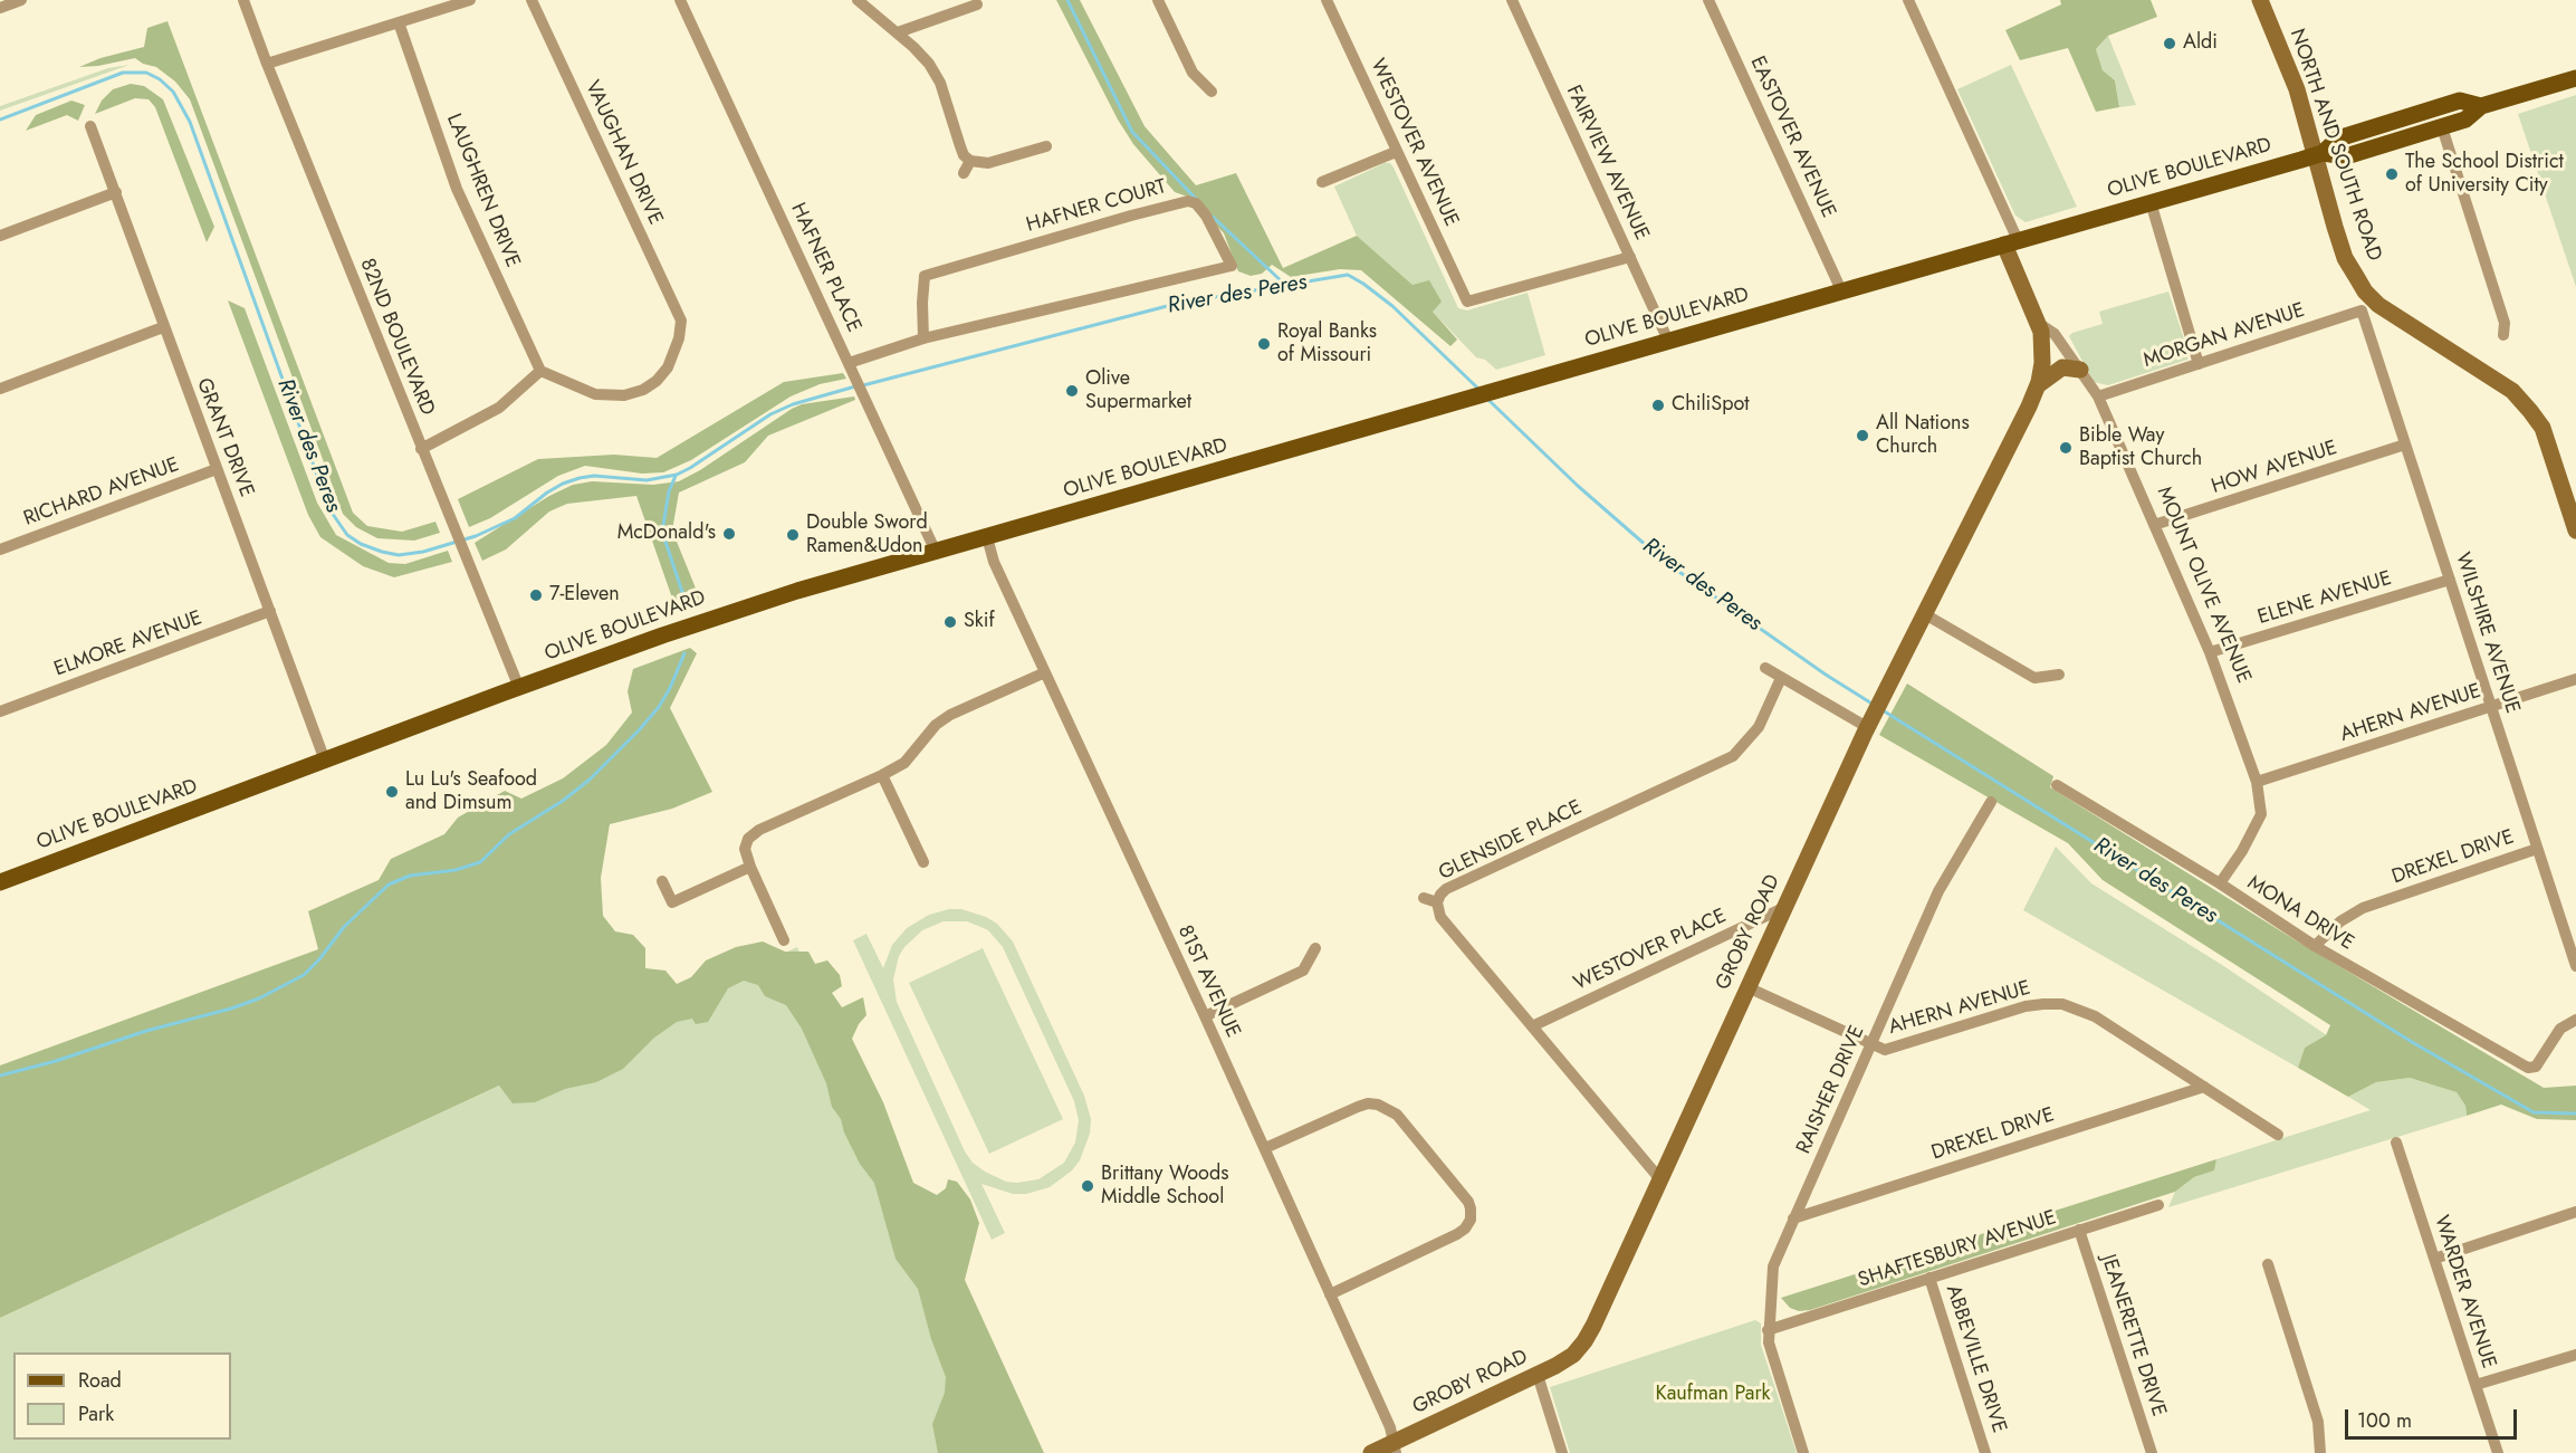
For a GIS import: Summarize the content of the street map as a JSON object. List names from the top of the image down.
{
  "streets": {
    "main road": ["OLIVE BOULEVARD"],
    "street": [
      "EASTOVER AVENUE",
      "WESTOVER AVENUE",
      "NORTH AND SOUTH ROAD",
      "VAUGHAN DRIVE",
      "FAIRVIEW AVENUE",
      "LAUGHREN DRIVE",
      "HAFNER COURT",
      "HAFNER PLACE",
      "MORGAN AVENUE",
      "82ND BOULEVARD",
      "GRANT DRIVE",
      "HOW AVENUE",
      "RICHARD AVENUE",
      "MOUNT OLIVE AVENUE",
      "ELENE AVENUE",
      "WILSHIRE AVENUE",
      "ELMORE AVENUE",
      "AHERN AVENUE",
      "GLENSIDE PLACE",
      "DREXEL DRIVE",
      "MONA DRIVE",
      "GROBY ROAD",
      "WESTOVER PLACE",
      "81ST AVENUE",
      "RAISHER DRIVE",
      "SHAFTESBURY AVENUE",
      "WARDER AVENUE",
      "JEANERETTE DRIVE",
      "ABBEVILLE DRIVE"
    ]
  },
  "crossings": [
    ["EASTOVER AVENUE", "OLIVE BOULEVARD"],
    ["WESTOVER AVENUE", "FAIRVIEW AVENUE"],
    ["NORTH AND SOUTH ROAD", "OLIVE BOULEVARD"],
    ["VAUGHAN DRIVE", "LAUGHREN DRIVE"],
    ["FAIRVIEW AVENUE", "OLIVE BOULEVARD"],
    ["OLIVE BOULEVARD", "HAFNER PLACE"],
    ["OLIVE BOULEVARD", "82ND BOULEVARD"],
    ["OLIVE BOULEVARD", "GRANT DRIVE"],
    ["OLIVE BOULEVARD", "MOUNT OLIVE AVENUE"],
    ["OLIVE BOULEVARD", "81ST AVENUE"],
    ["HAFNER COURT", "HAFNER PLACE"],
    ["MORGAN AVENUE", "MOUNT OLIVE AVENUE"],
    ["MORGAN AVENUE", "WILSHIRE AVENUE"],
    ["GRANT DRIVE", "RICHARD AVENUE"],
    ["GRANT DRIVE", "ELMORE AVENUE"],
    ["HOW AVENUE", "MOUNT OLIVE AVENUE"],
    ["HOW AVENUE", "WILSHIRE AVENUE"],
    ["MOUNT OLIVE AVENUE", "ELENE AVENUE"],
    ["MOUNT OLIVE AVENUE", "AHERN AVENUE"],
    ["MOUNT OLIVE AVENUE", "MONA DRIVE"],
    ["MOUNT OLIVE AVENUE", "GROBY ROAD"],
    ["ELENE AVENUE", "WILSHIRE AVENUE"],
    ["WILSHIRE AVENUE", "AHERN AVENUE"],
    ["WILSHIRE AVENUE", "DREXEL DRIVE"],
    ["AHERN AVENUE", "DREXEL DRIVE"],
    ["AHERN AVENUE", "GROBY ROAD"],
    ["AHERN AVENUE", "RAISHER DRIVE"],
    ["GLENSIDE PLACE", "GROBY ROAD"],
    ["GLENSIDE PLACE", "WESTOVER PLACE"],
    ["DREXEL DRIVE", "MONA DRIVE"],
    ["DREXEL DRIVE", "RAISHER DRIVE"],
    ["GROBY ROAD", "WESTOVER PLACE"],
    ["GROBY ROAD", "81ST AVENUE"],
    ["RAISHER DRIVE", "SHAFTESBURY AVENUE"],
    ["SHAFTESBURY AVENUE", "JEANERETTE DRIVE"],
    ["SHAFTESBURY AVENUE", "ABBEVILLE DRIVE"]
  ],
  "water": ["River des Peres"],
  "parks": ["Kaufman Park"],
  "places": [
    "Aldi",
    "The School District of University City",
    "Royal Banks of Missouri",
    "Olive Supermarket",
    "ChiliSpot",
    "All Nations Church",
    "Bible Way Baptist Church",
    "McDonald's",
    "Double Sword Ramen&Udon",
    "7-Eleven",
    "Skif",
    "Lu Lu's Seafood and Dimsum",
    "Brittany Woods Middle School"
  ],
  "legend": ["Road", "Park"],
  "scale_bar": "100 m"
}
